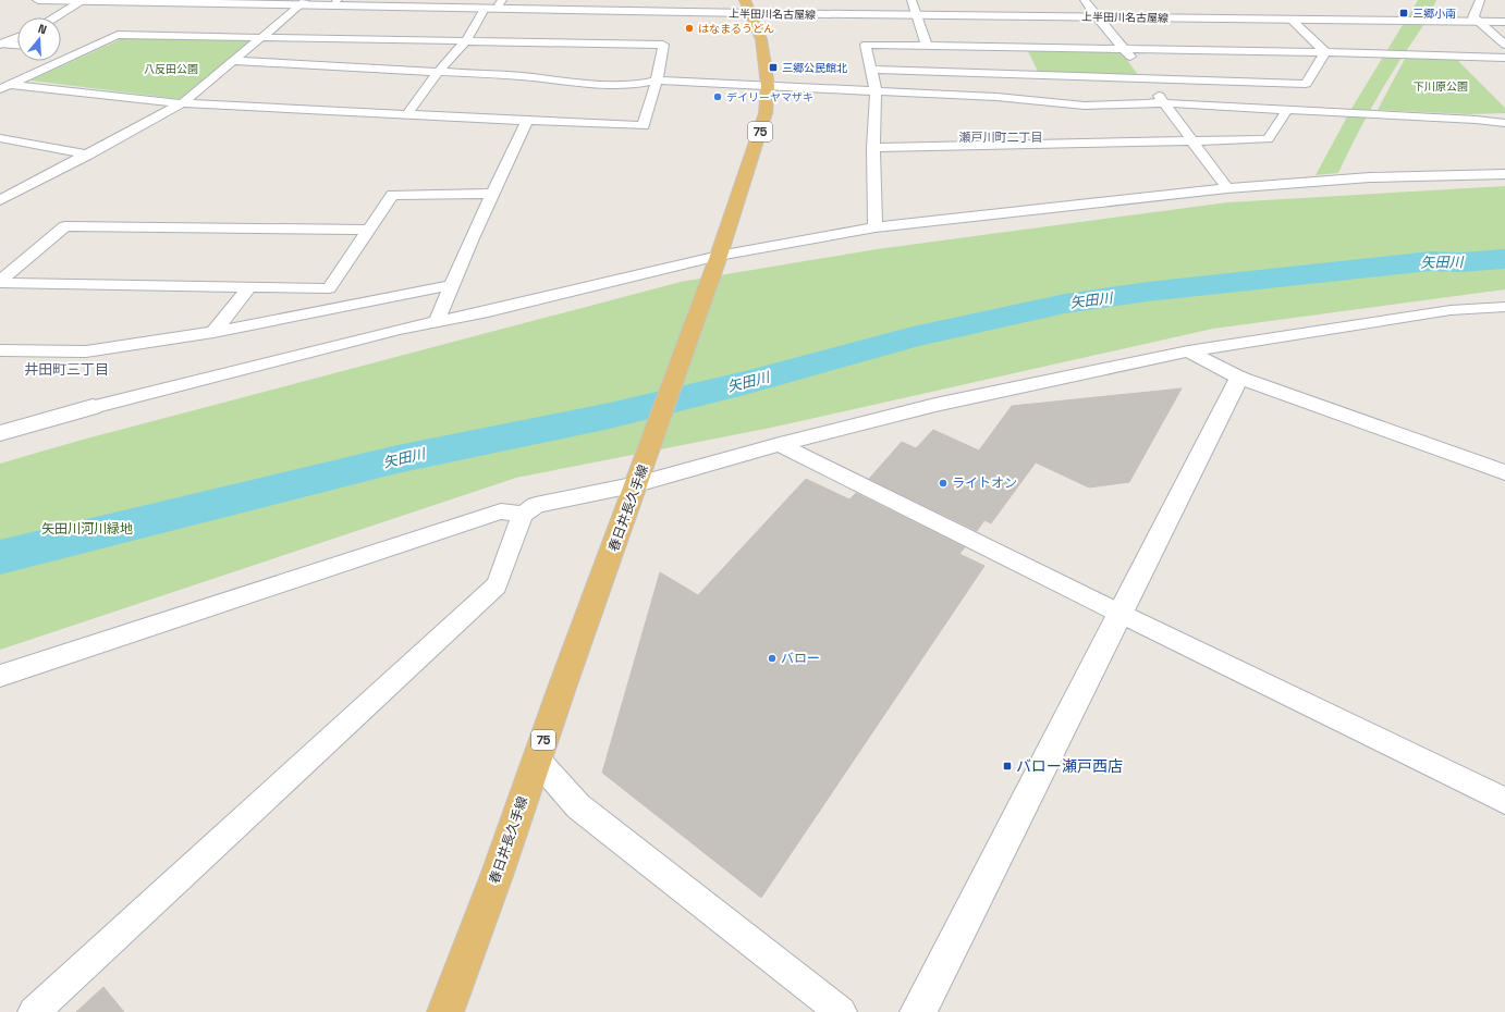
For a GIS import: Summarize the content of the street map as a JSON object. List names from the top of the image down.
{
  "streets": {
    "main road": ["上半田川名古屋線", "75", "春日井長久手線"]
  },
  "crossings": [
    ["上半田川名古屋線", "春日井長久手線"]
  ],
  "districts": ["瀬戸川町二丁目", "井田町三丁目"],
  "water": ["矢田川"],
  "parks": ["八反田公園", "下川原公園", "矢田川河川緑地"],
  "places": {
    "transit": ["三郷小南", "三郷公民館北", "バロー瀬戸西店"],
    "other": [
      "はなまるうどん",
      "デイリーヤマザキ",
      "ライトオン",
      "バロー"
    ]
  },
  "north": "top"
}
